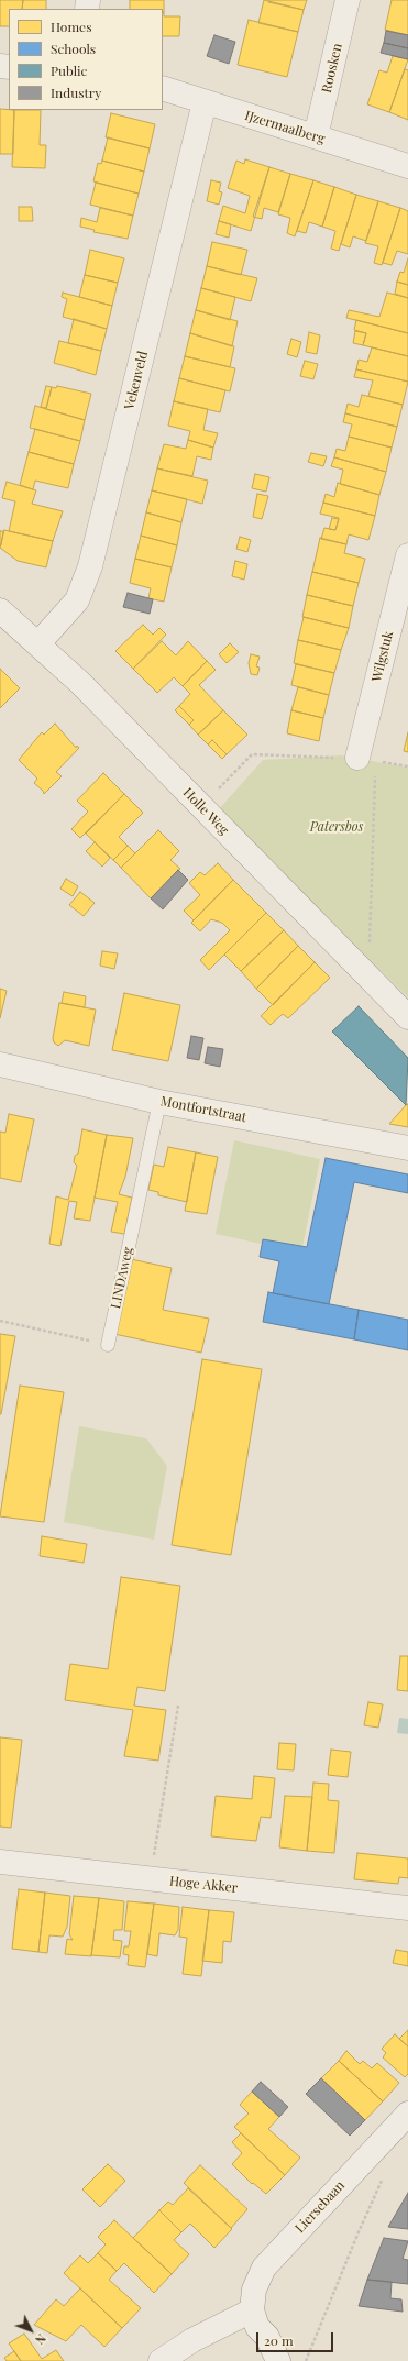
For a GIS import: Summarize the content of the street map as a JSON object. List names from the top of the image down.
{
  "streets": {
    "street": [
      "Roosken",
      "IJzermaalberg",
      "Vekenveld",
      "Wilgstuk",
      "Holle Weg",
      "Montfortstraat",
      "Hoge Akker",
      "Liersebaan"
    ],
    "lane": ["LINDAweg"]
  },
  "crossings": [
    ["Roosken", "IJzermaalberg"],
    ["IJzermaalberg", "Vekenveld"],
    ["Vekenveld", "Holle Weg"],
    ["Montfortstraat", "LINDAweg"]
  ],
  "parks": ["Patersbos"],
  "legend": [
    "Homes",
    "Schools",
    "Public",
    "Industry"
  ],
  "scale_bar": "20 m",
  "north": "bottom right"
}
